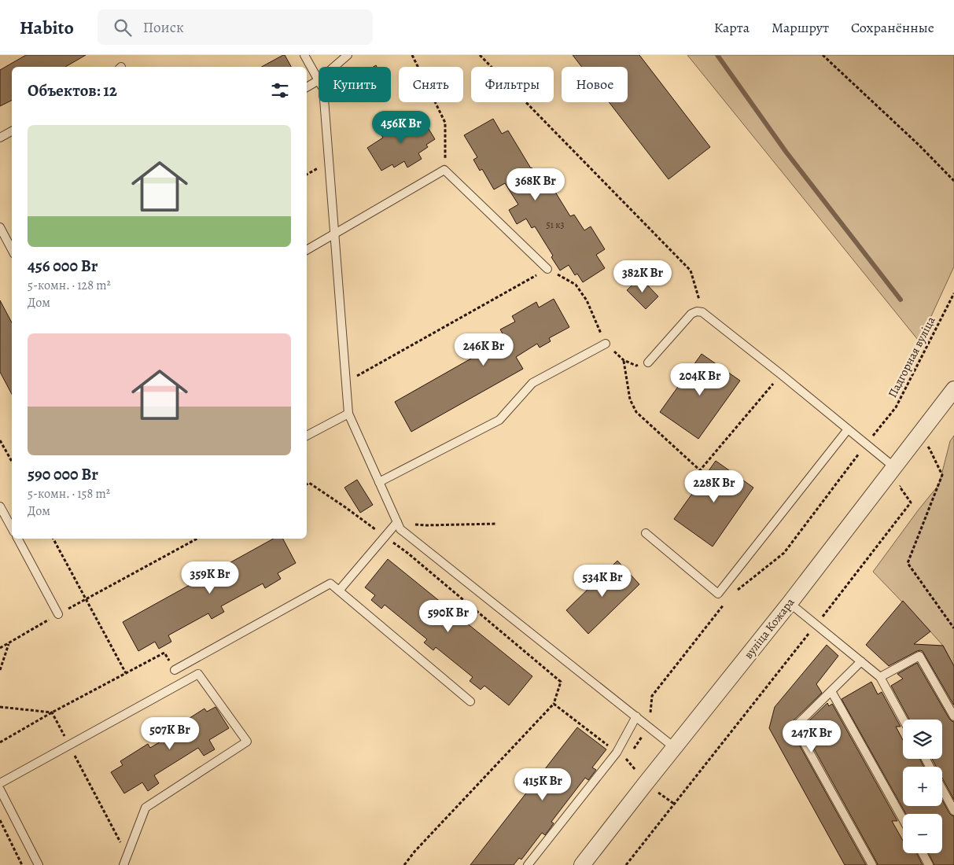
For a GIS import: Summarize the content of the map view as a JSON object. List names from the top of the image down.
{
  "streets": {
    "street": ["вуліца Кожара"],
    "path": ["Падгорная вуліца"]
  },
  "house_numbers": ["51 к3"],
  "page": {
    "header": "Habito",
    "search": "Поиск",
    "nav": ["Карта", "Маршрут", "Сохранённые"],
    "chip": [
      "Купить",
      "Снять",
      "Фильтры",
      "Новое"
    ],
    "heading": "Объектов: 12",
    "price": [
      "456K Br",
      "368K Br",
      "382K Br",
      "246K Br",
      "204K Br",
      "228K Br",
      "359K Br",
      "534K Br",
      "590K Br",
      "507K Br",
      "247K Br",
      "415K Br"
    ],
    "list": [
      {
        "name": "456 000 Br",
        "note": "5-комн. · 128 m² · Дом"
      },
      {
        "name": "590 000 Br",
        "note": "5-комн. · 158 m² · Дом"
      }
    ],
    "map_buttons": ["+", "−"]
  }
}
